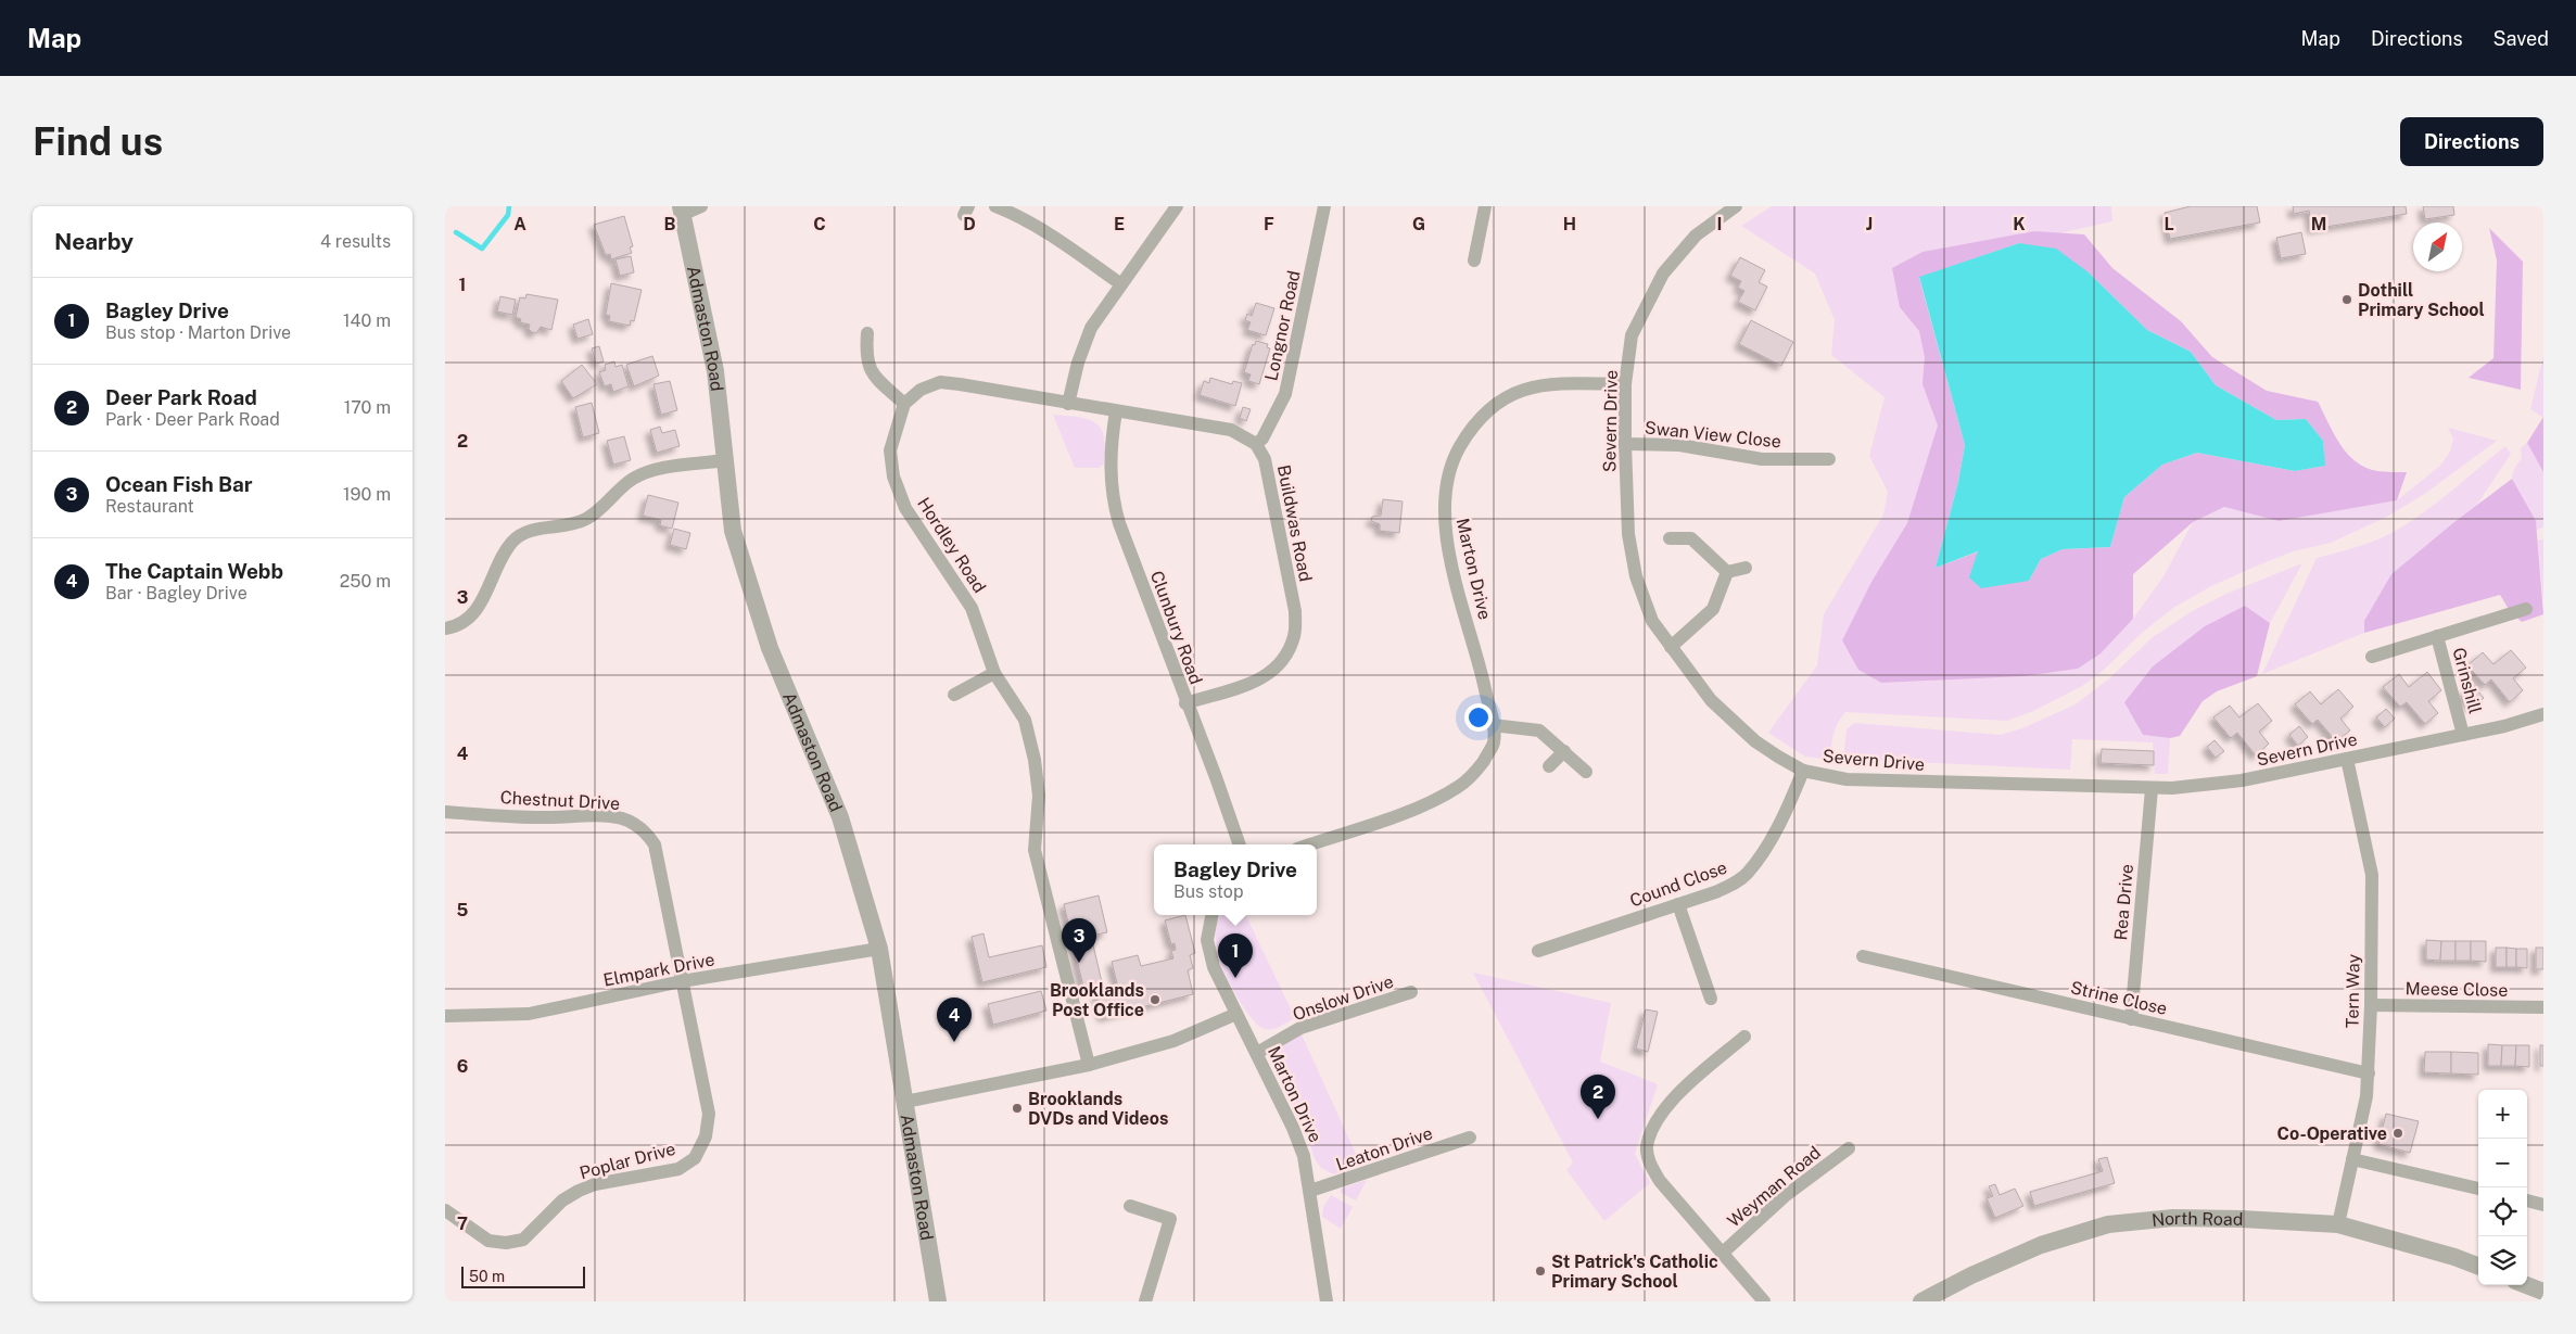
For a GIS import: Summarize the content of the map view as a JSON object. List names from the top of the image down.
{
  "streets": {
    "street": [
      "Longnor Road",
      "Admaston Road",
      "Severn Drive",
      "Swan View Close",
      "Buildwas Road",
      "Hordley Road",
      "Marton Drive",
      "Clunbury Road",
      "Grinshill",
      "Chestnut Drive",
      "Cound Close",
      "Rea Drive",
      "Elmpark Drive",
      "Meese Close",
      "Tern Way",
      "Onslow Drive",
      "Strine Close",
      "Leaton Drive",
      "Poplar Drive",
      "Weyman Road",
      "North Road"
    ]
  },
  "crossings": [
    ["Longnor Road", "Buildwas Road"],
    ["Admaston Road", "Elmpark Drive"],
    ["Severn Drive", "Swan View Close"],
    ["Severn Drive", "Marton Drive"],
    ["Severn Drive", "Grinshill"],
    ["Severn Drive", "Cound Close"],
    ["Severn Drive", "Rea Drive"],
    ["Severn Drive", "Tern Way"],
    ["Buildwas Road", "Clunbury Road"],
    ["Marton Drive", "Onslow Drive"],
    ["Marton Drive", "Leaton Drive"],
    ["Chestnut Drive", "Elmpark Drive"],
    ["Chestnut Drive", "Poplar Drive"],
    ["Rea Drive", "Strine Close"],
    ["Elmpark Drive", "Poplar Drive"],
    ["Meese Close", "Tern Way"],
    ["Tern Way", "Strine Close"],
    ["Tern Way", "North Road"]
  ],
  "places": [
    "Dothill Primary School",
    "Brooklands Post Office",
    "Brooklands DVDs and Videos",
    "Co-Operative",
    "St Patrick's Catholic Primary School"
  ],
  "scale_bar": "50 m",
  "north": "top right",
  "page": {
    "header": "Map",
    "nav": ["Map", "Directions", "Saved"],
    "buttons": "Directions",
    "title": "Find us",
    "heading": ["Nearby", "4 results"],
    "list": [
      {
        "mark": "1",
        "name": "Bagley Drive",
        "note": "Bus stop · Marton Drive",
        "value": "140 m"
      },
      {
        "mark": "2",
        "name": "Deer Park Road",
        "note": "Park · Deer Park Road",
        "value": "170 m"
      },
      {
        "mark": "3",
        "name": "Ocean Fish Bar",
        "note": "Restaurant",
        "value": "190 m"
      },
      {
        "mark": "4",
        "name": "The Captain Webb",
        "note": "Bar · Bagley Drive",
        "value": "250 m"
      }
    ],
    "popup": ["Bagley Drive", "Bus stop"],
    "pins": [
      "3",
      "1",
      "4",
      "2"
    ],
    "map_buttons": ["+", "−"],
    "scale": "50 m"
  },
  "grid": {
    "columns": [
      "A",
      "B",
      "C",
      "D",
      "E",
      "F",
      "G",
      "H",
      "I",
      "J",
      "K",
      "L",
      "M"
    ],
    "rows": [
      "1",
      "2",
      "3",
      "4",
      "5",
      "6",
      "7"
    ]
  }
}
